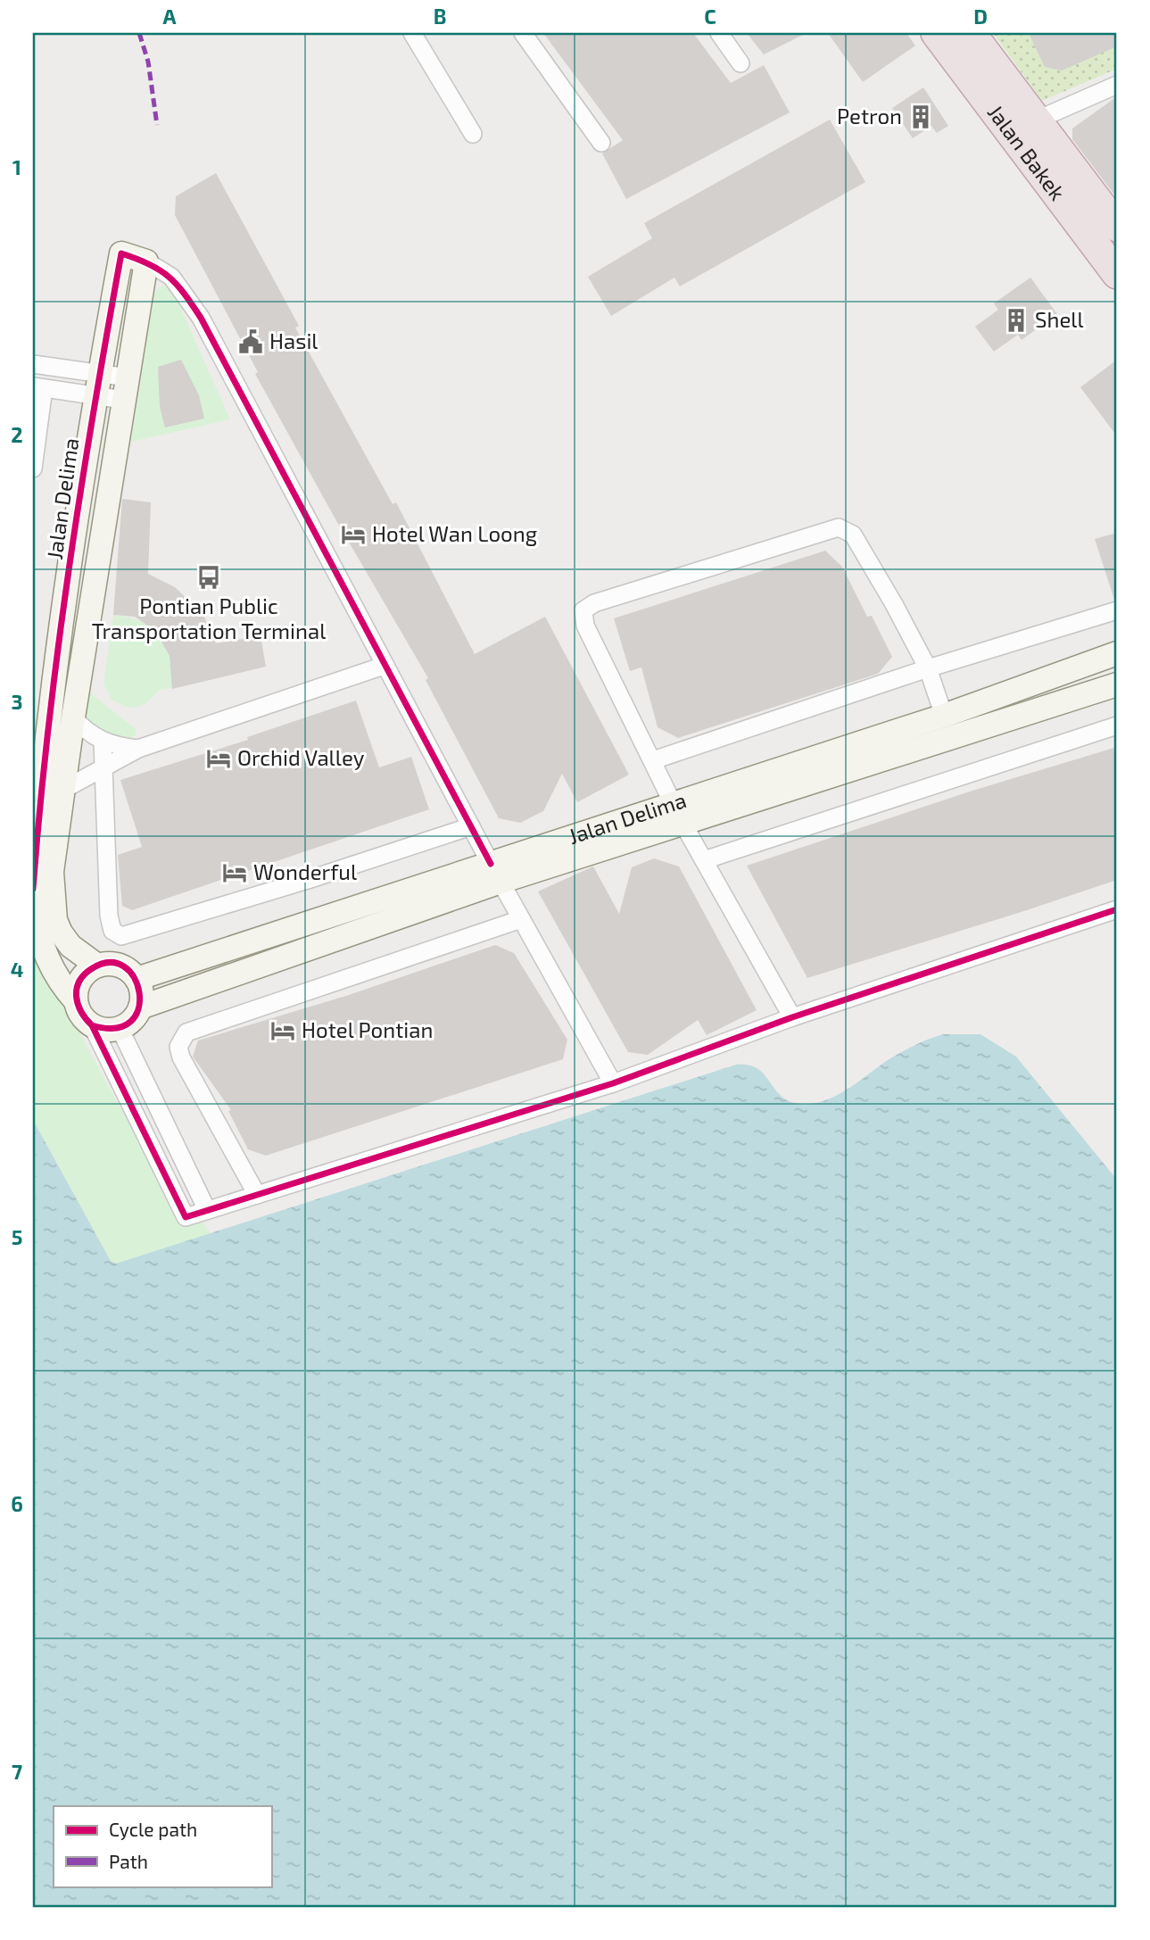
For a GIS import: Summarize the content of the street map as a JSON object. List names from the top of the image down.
{
  "streets": {
    "highway": ["Jalan Bakek"],
    "street": ["Jalan Delima"]
  },
  "places": {
    "building": ["Petron", "Shell"],
    "public building": ["Hasil"],
    "hotel": [
      "Hotel Wan Loong",
      "Orchid Valley",
      "Wonderful",
      "Hotel Pontian"
    ],
    "bus stop": ["Pontian Public Transportation Terminal"]
  },
  "legend": ["Cycle path", "Path"],
  "grid": {
    "columns": [
      "A",
      "B",
      "C",
      "D"
    ],
    "rows": [
      "1",
      "2",
      "3",
      "4",
      "5",
      "6",
      "7"
    ]
  }
}
